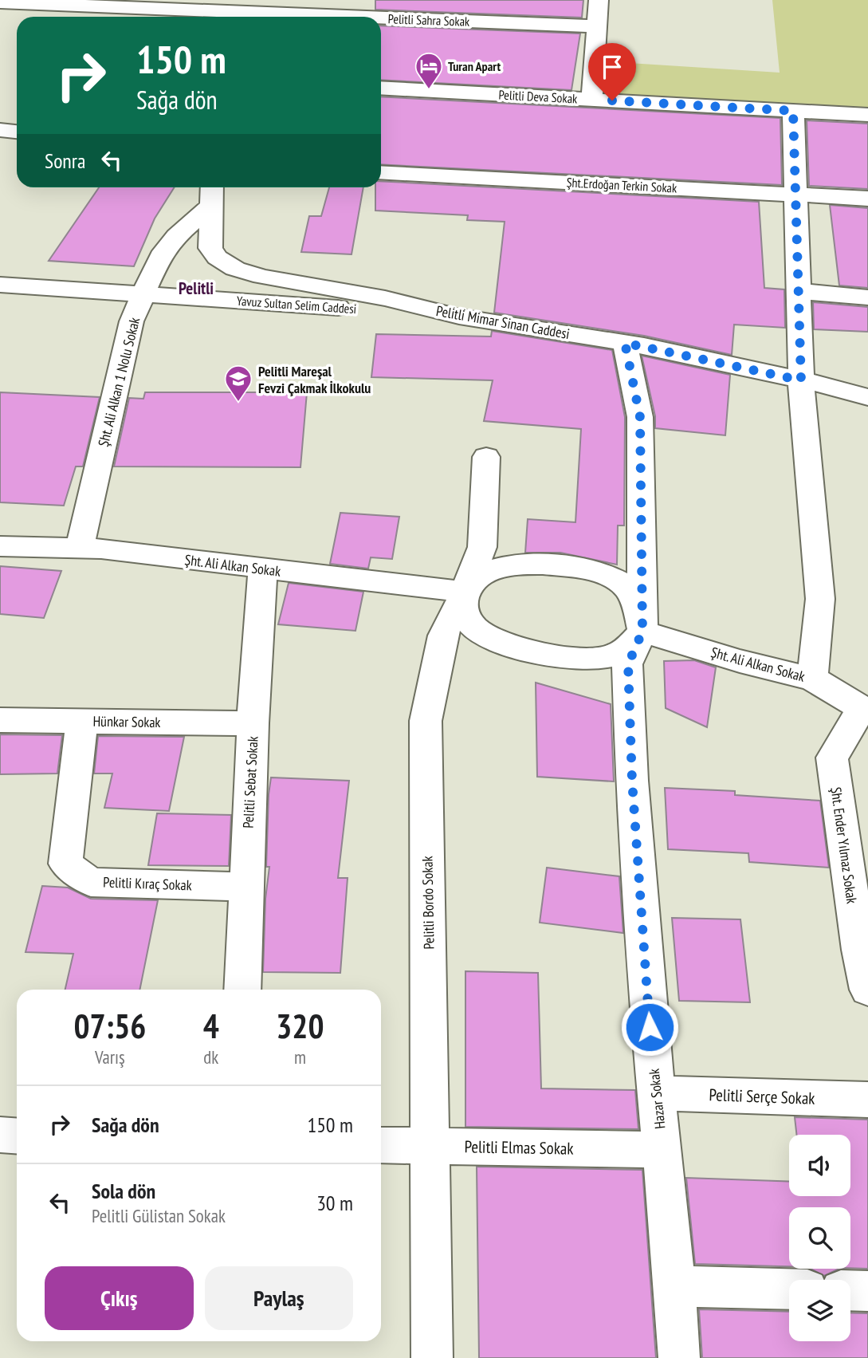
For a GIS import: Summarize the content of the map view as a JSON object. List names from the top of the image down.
{
  "streets": {
    "street": [
      "Pelitli Sahra Sokak",
      "Pelitli Deva Sokak",
      "Şht.Erdoğan Terkin Sokak",
      "Yavuz Sultan Selim Caddesi",
      "Pelitli Mimar Sinan Caddesi",
      "Şht. Ali Alkan 1 Nolu Sokak",
      "Şht. Ali Alkan Sokak",
      "Hünkar Sokak",
      "Pelitli Sebat Sokak",
      "Şht. Ender Yılmaz Sokak",
      "Pelitli Kıraç Sokak",
      "Pelitli Bordo Sokak",
      "Pelitli Serçe Sokak",
      "Hazar Sokak",
      "Pelitli Elmas Sokak"
    ]
  },
  "crossings": [
    ["Yavuz Sultan Selim Caddesi", "Pelitli Mimar Sinan Caddesi"],
    ["Yavuz Sultan Selim Caddesi", "Şht. Ali Alkan 1 Nolu Sokak"],
    ["Pelitli Mimar Sinan Caddesi", "Şht. Ali Alkan 1 Nolu Sokak"],
    ["Pelitli Mimar Sinan Caddesi", "Hazar Sokak"],
    ["Şht. Ali Alkan 1 Nolu Sokak", "Şht. Ali Alkan Sokak"],
    ["Şht. Ali Alkan Sokak", "Pelitli Sebat Sokak"],
    ["Şht. Ali Alkan Sokak", "Şht. Ender Yılmaz Sokak"],
    ["Şht. Ali Alkan Sokak", "Pelitli Bordo Sokak"],
    ["Şht. Ali Alkan Sokak", "Hazar Sokak"],
    ["Hünkar Sokak", "Pelitli Sebat Sokak"],
    ["Hünkar Sokak", "Pelitli Kıraç Sokak"],
    ["Pelitli Sebat Sokak", "Pelitli Kıraç Sokak"],
    ["Pelitli Bordo Sokak", "Pelitli Elmas Sokak"],
    ["Pelitli Serçe Sokak", "Hazar Sokak"],
    ["Hazar Sokak", "Pelitli Elmas Sokak"]
  ],
  "districts": ["Pelitli"],
  "places": {
    "hotel": ["Turan Apart"],
    "school or university": ["Pelitli Mareşal Fevzi Çakmak İlkokulu"]
  },
  "page": {
    "turn": ["150 m", "Sağa dön"],
    "then": "Sonra",
    "eta": [
      "07:56",
      "Varış",
      "4",
      "dk",
      "320",
      "m"
    ],
    "list": [
      {
        "name": "Sağa dön",
        "value": "150 m"
      },
      {
        "name": "Sola dön",
        "note": "Pelitli Gülistan Sokak",
        "value": "30 m"
      }
    ],
    "buttons": ["Çıkış", "Paylaş"]
  }
}
